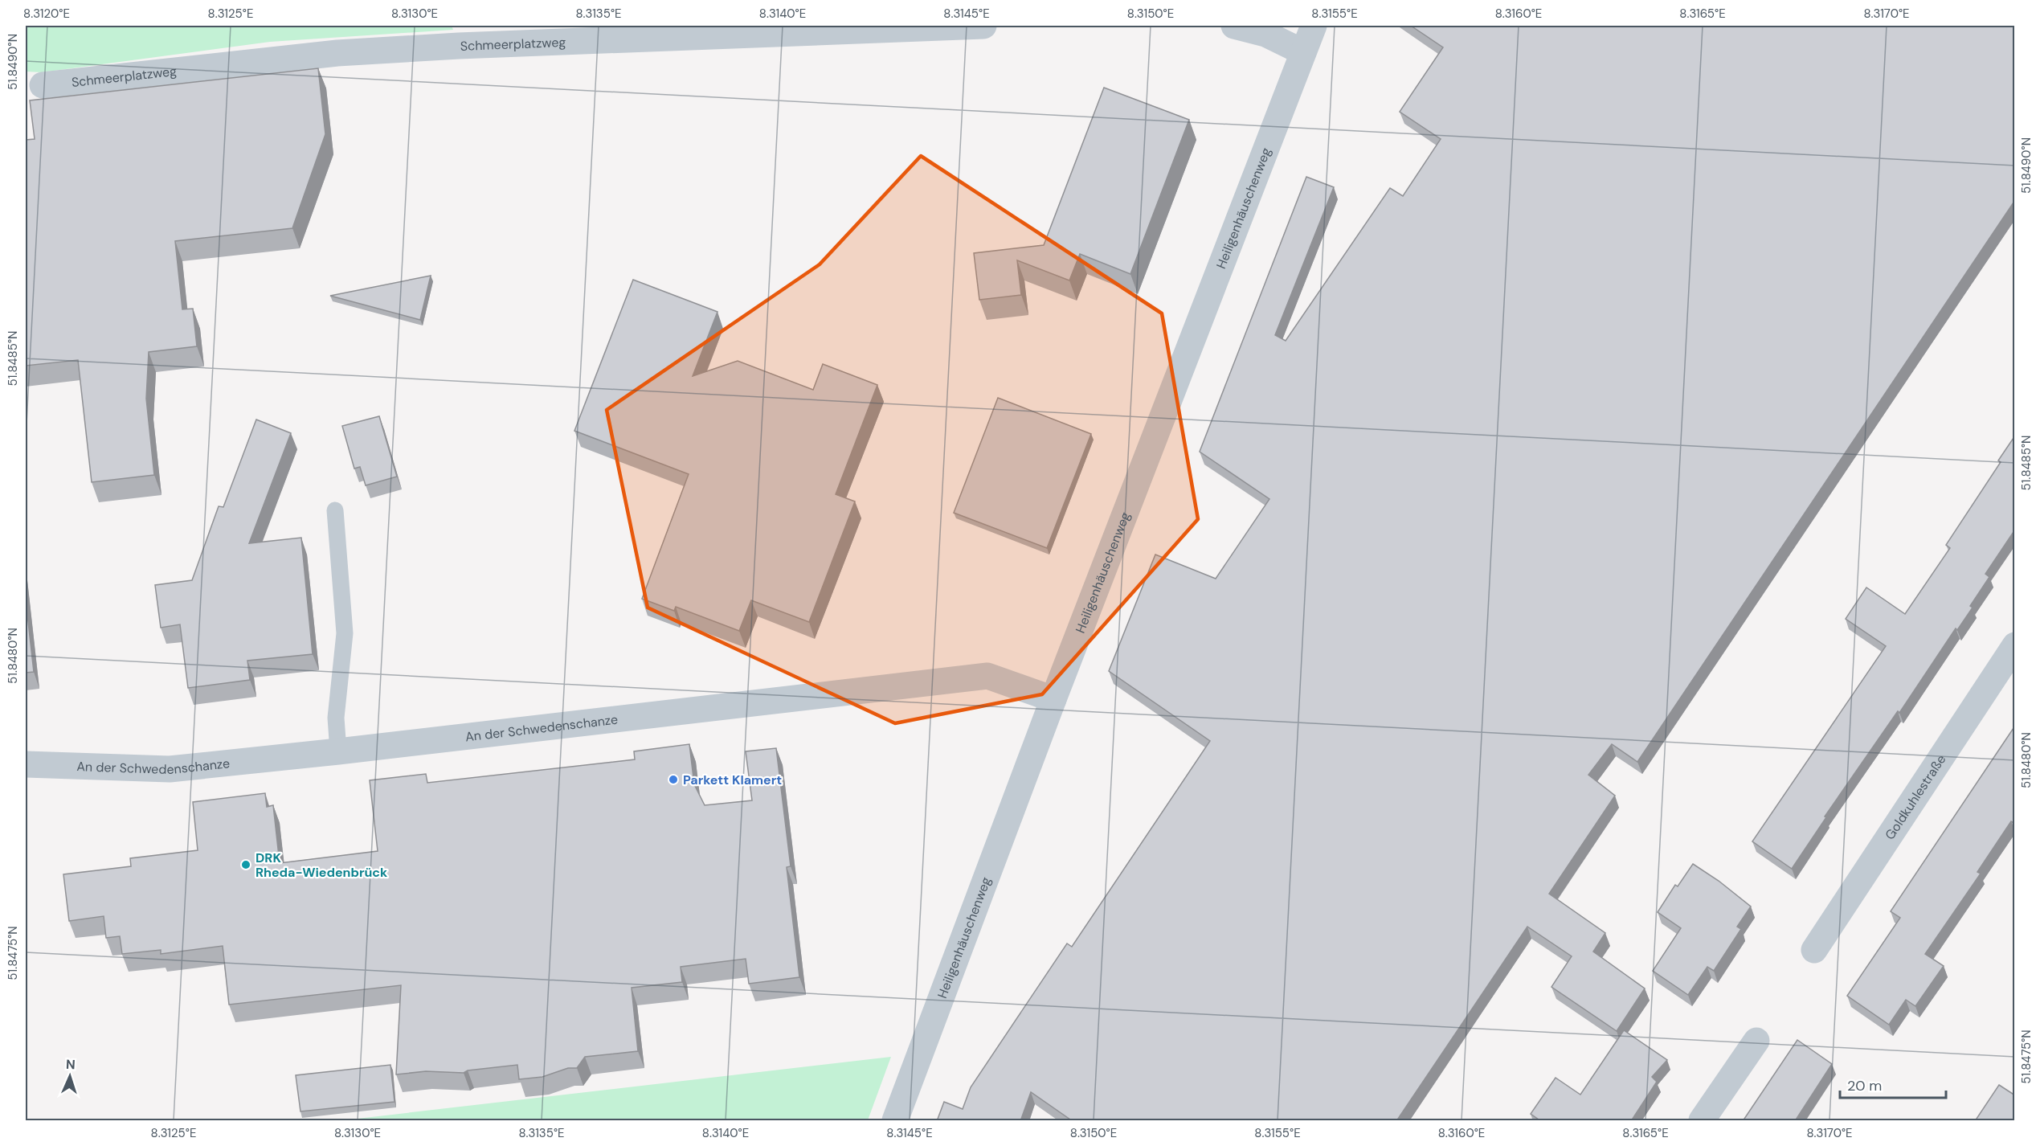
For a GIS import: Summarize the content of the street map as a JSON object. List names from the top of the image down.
{
  "streets": {
    "street": [
      "Schmeerplatzweg",
      "Heiligenhäuschenweg",
      "An der Schwedenschanze",
      "Goldkuhlestraße"
    ]
  },
  "crossings": [
    ["Heiligenhäuschenweg", "An der Schwedenschanze"]
  ],
  "places": ["Parkett Klamert", "DRK Rheda-Wiedenbrück"],
  "scale_bar": "20 m",
  "north": "top",
  "coordinates": [
    "8.3120°E",
    "8.3125°E",
    "8.3130°E",
    "8.3135°E",
    "8.3140°E",
    "8.3145°E",
    "8.3150°E",
    "8.3155°E",
    "8.3160°E",
    "8.3165°E",
    "8.3170°E",
    "51.8490°N",
    "51.8485°N",
    "51.8480°N",
    "51.8475°N"
  ]
}
